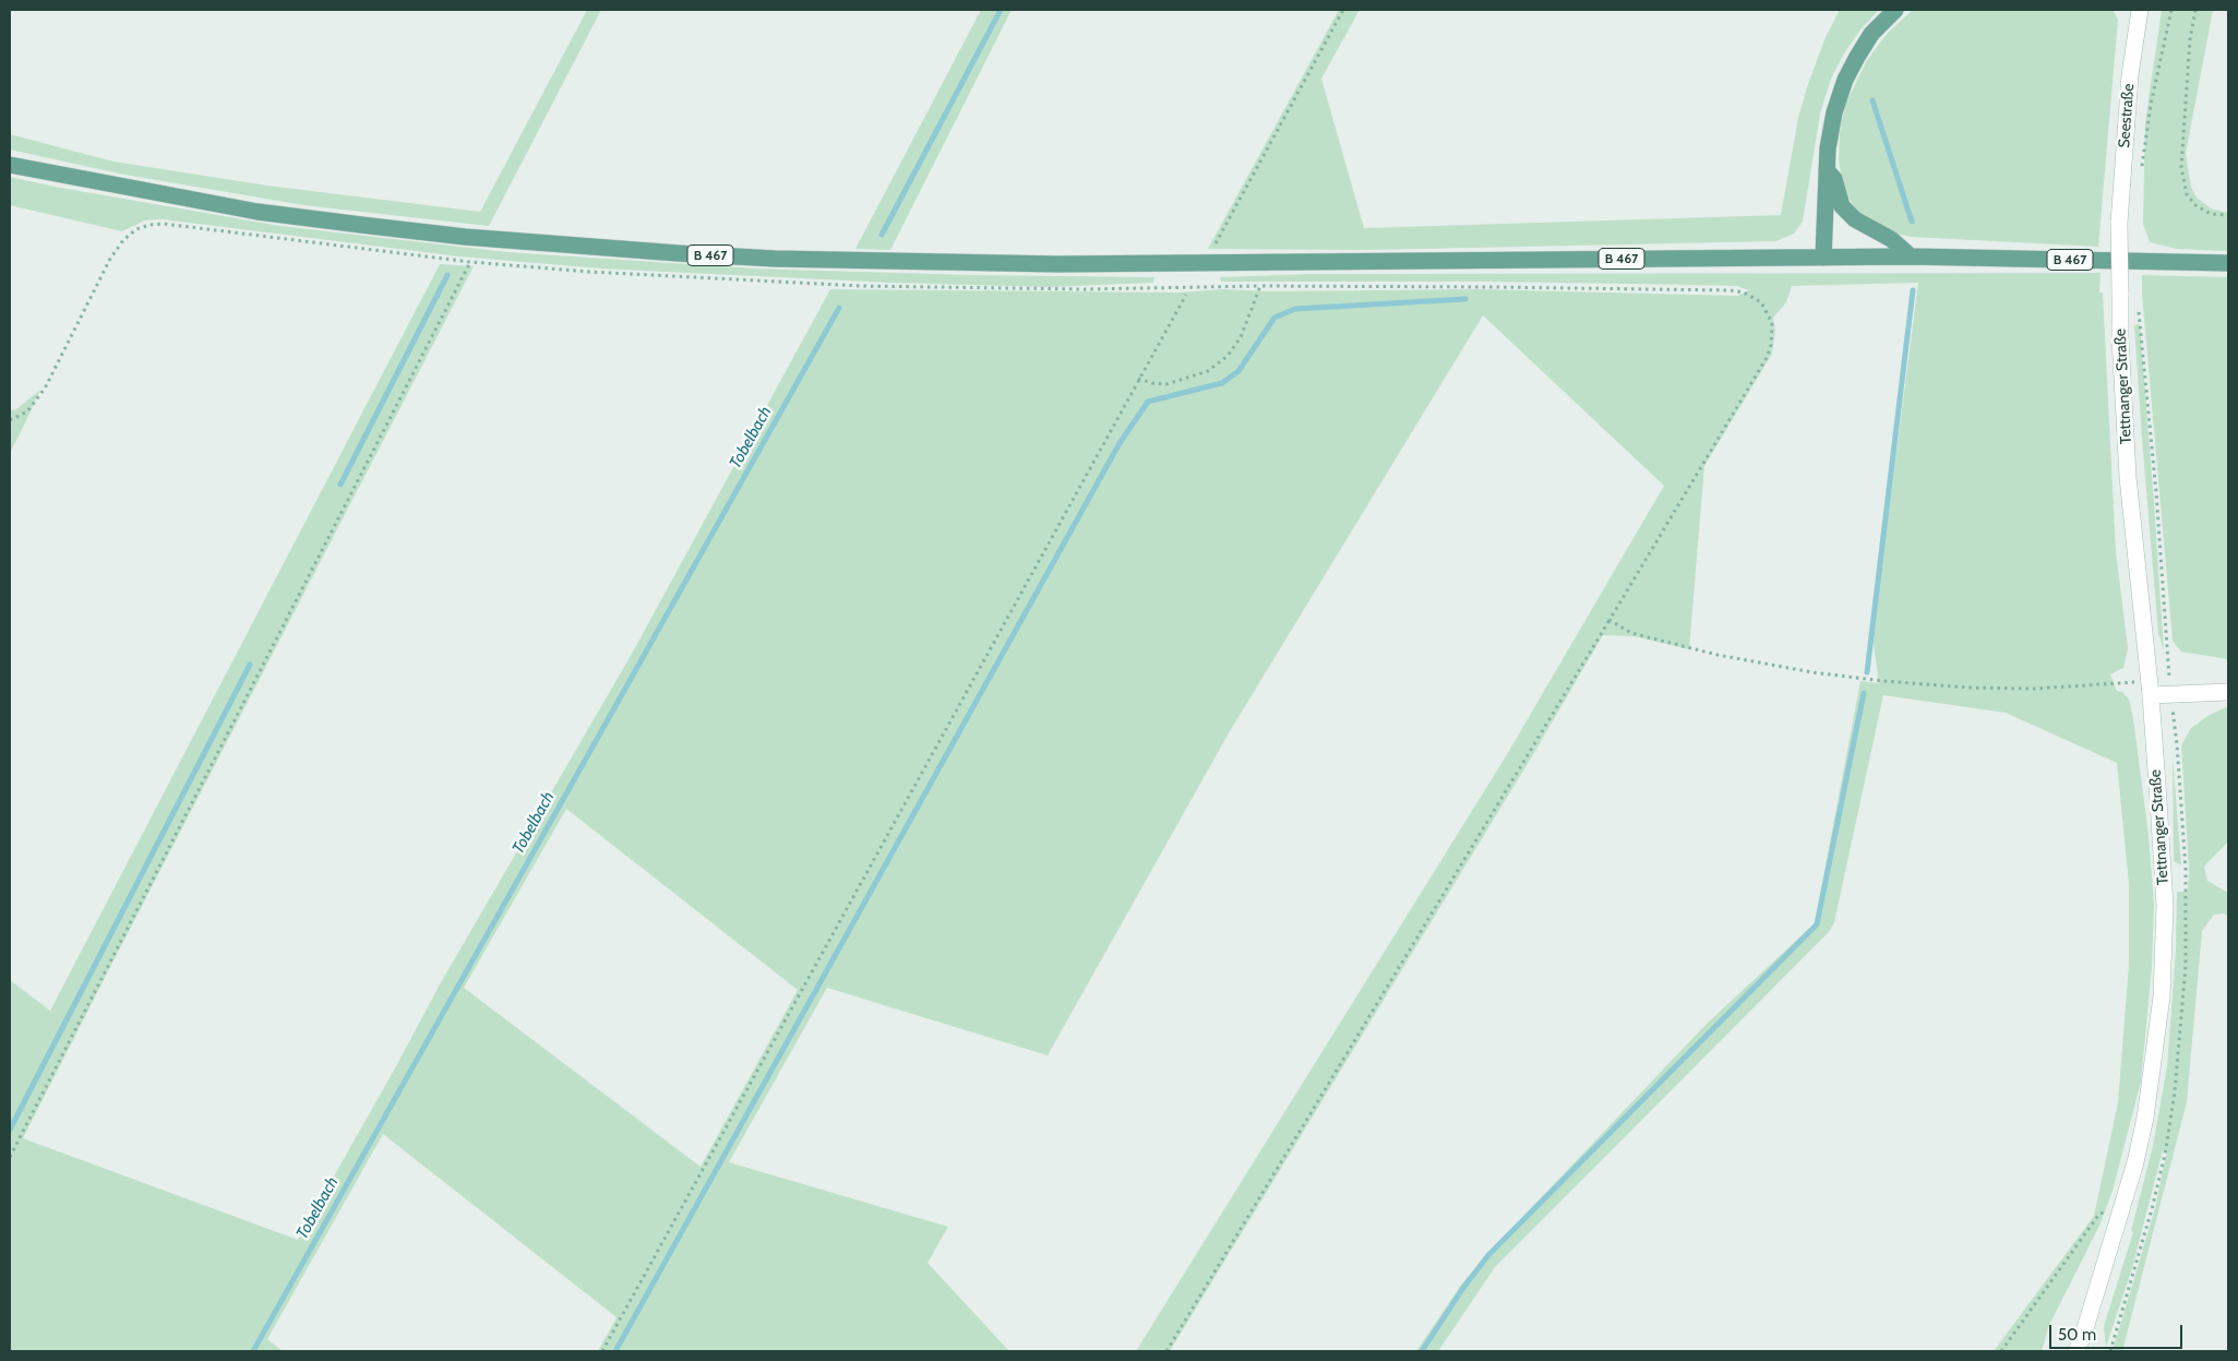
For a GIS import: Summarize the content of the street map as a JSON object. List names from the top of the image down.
{
  "streets": {
    "main road": ["Seestraße", "B 467", "Tettnanger Straße"]
  },
  "crossings": [
    ["Seestraße", "Tettnanger Straße"]
  ],
  "water": ["Tobelbach"],
  "scale_bar": "50 m"
}
